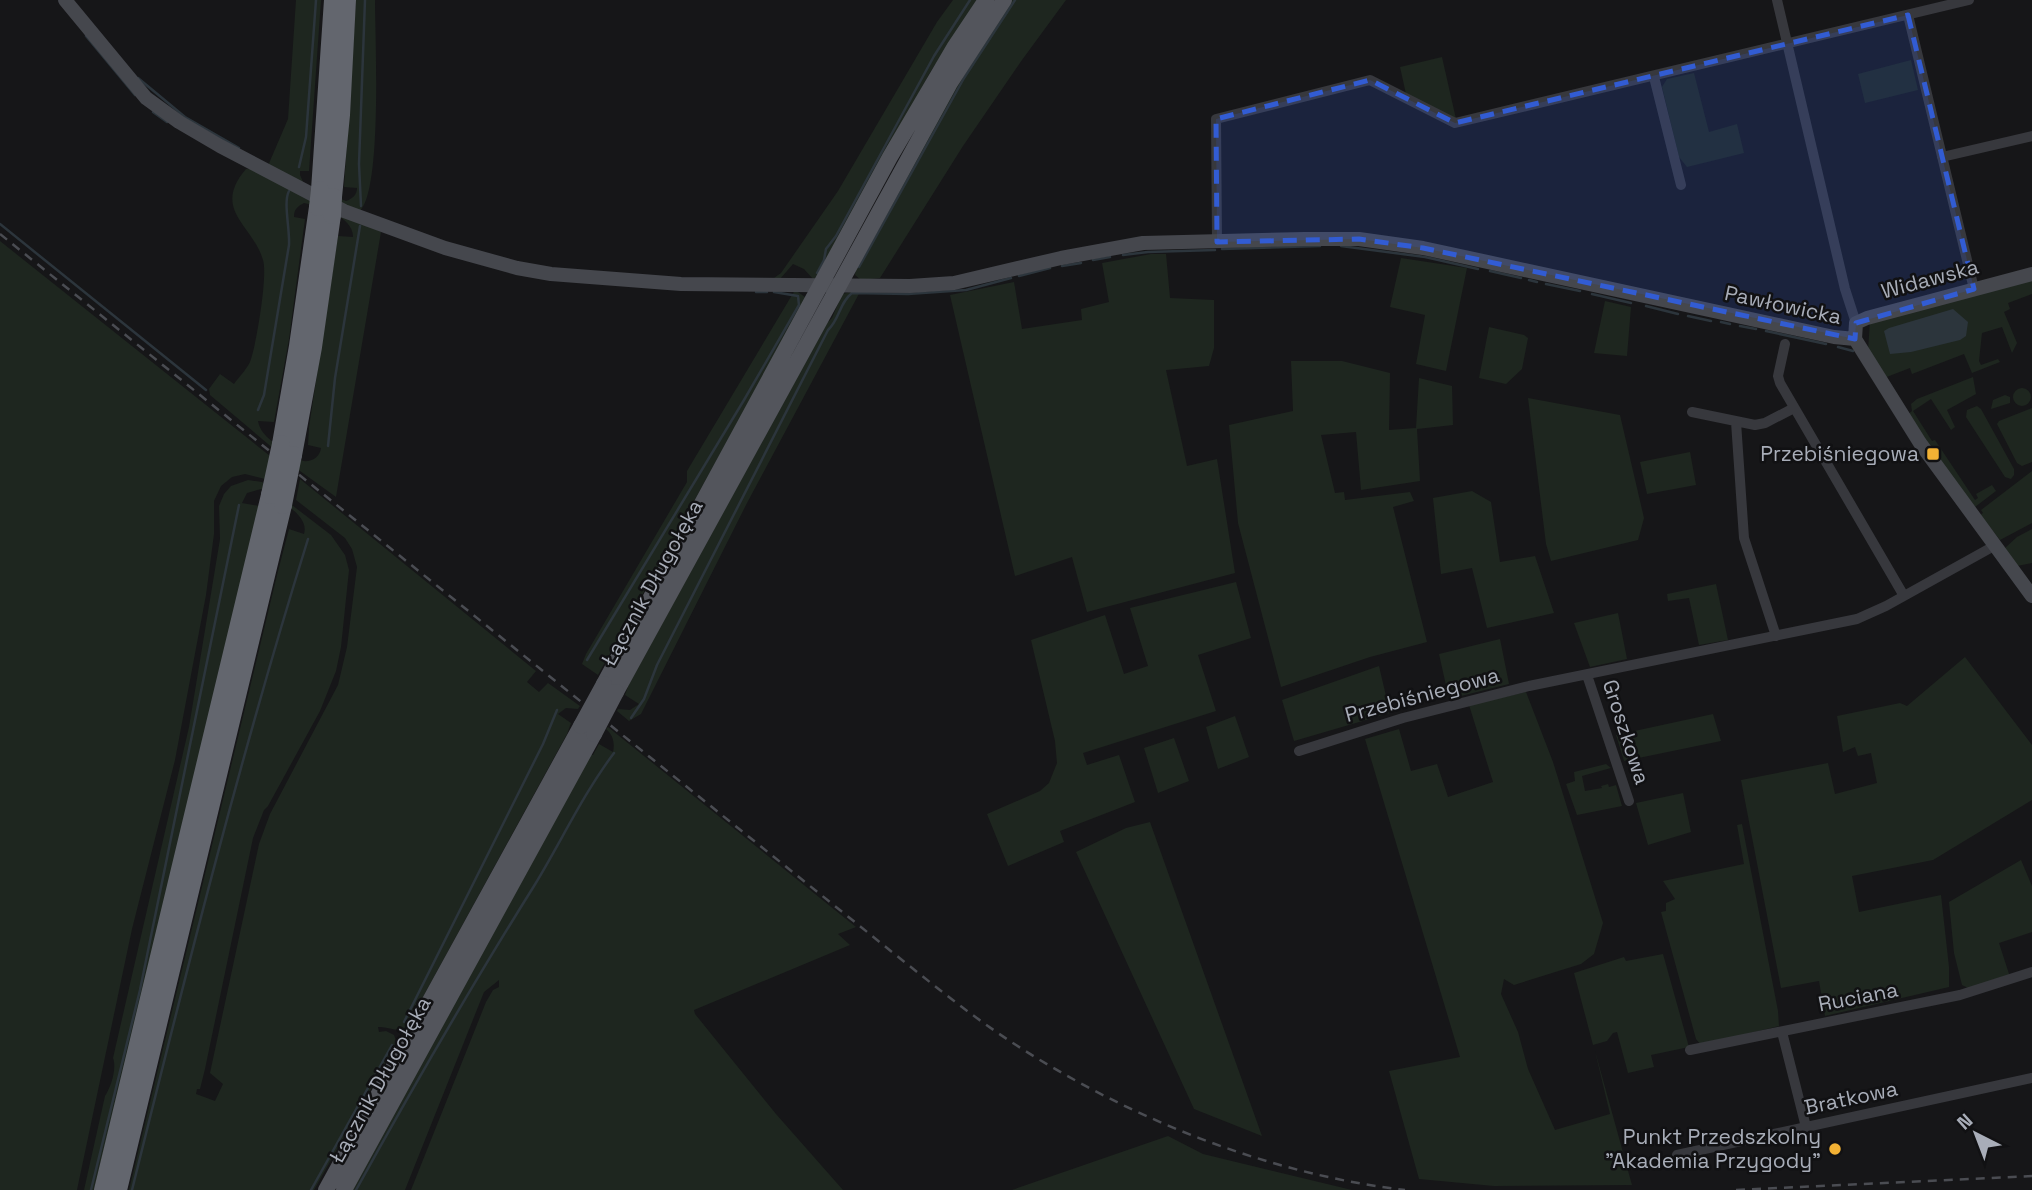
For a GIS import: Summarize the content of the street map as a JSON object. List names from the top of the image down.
{
  "streets": {
    "main road": ["Łącznik Długołęka"],
    "street": [
      "Widawska",
      "Pawłowicka",
      "Przebiśniegowa",
      "Groszkowa",
      "Ruciana",
      "Bratkowa"
    ]
  },
  "crossings": [
    ["Pawłowicka", "Łącznik Długołęka"],
    ["Pawłowicka", "Przebiśniegowa"],
    ["Przebiśniegowa", "Groszkowa"]
  ],
  "places": {
    "transit": ["Przebiśniegowa"],
    "other": ["Punkt Przedszkolny \"Akademia Przygody\""]
  },
  "north": "top left"
}
